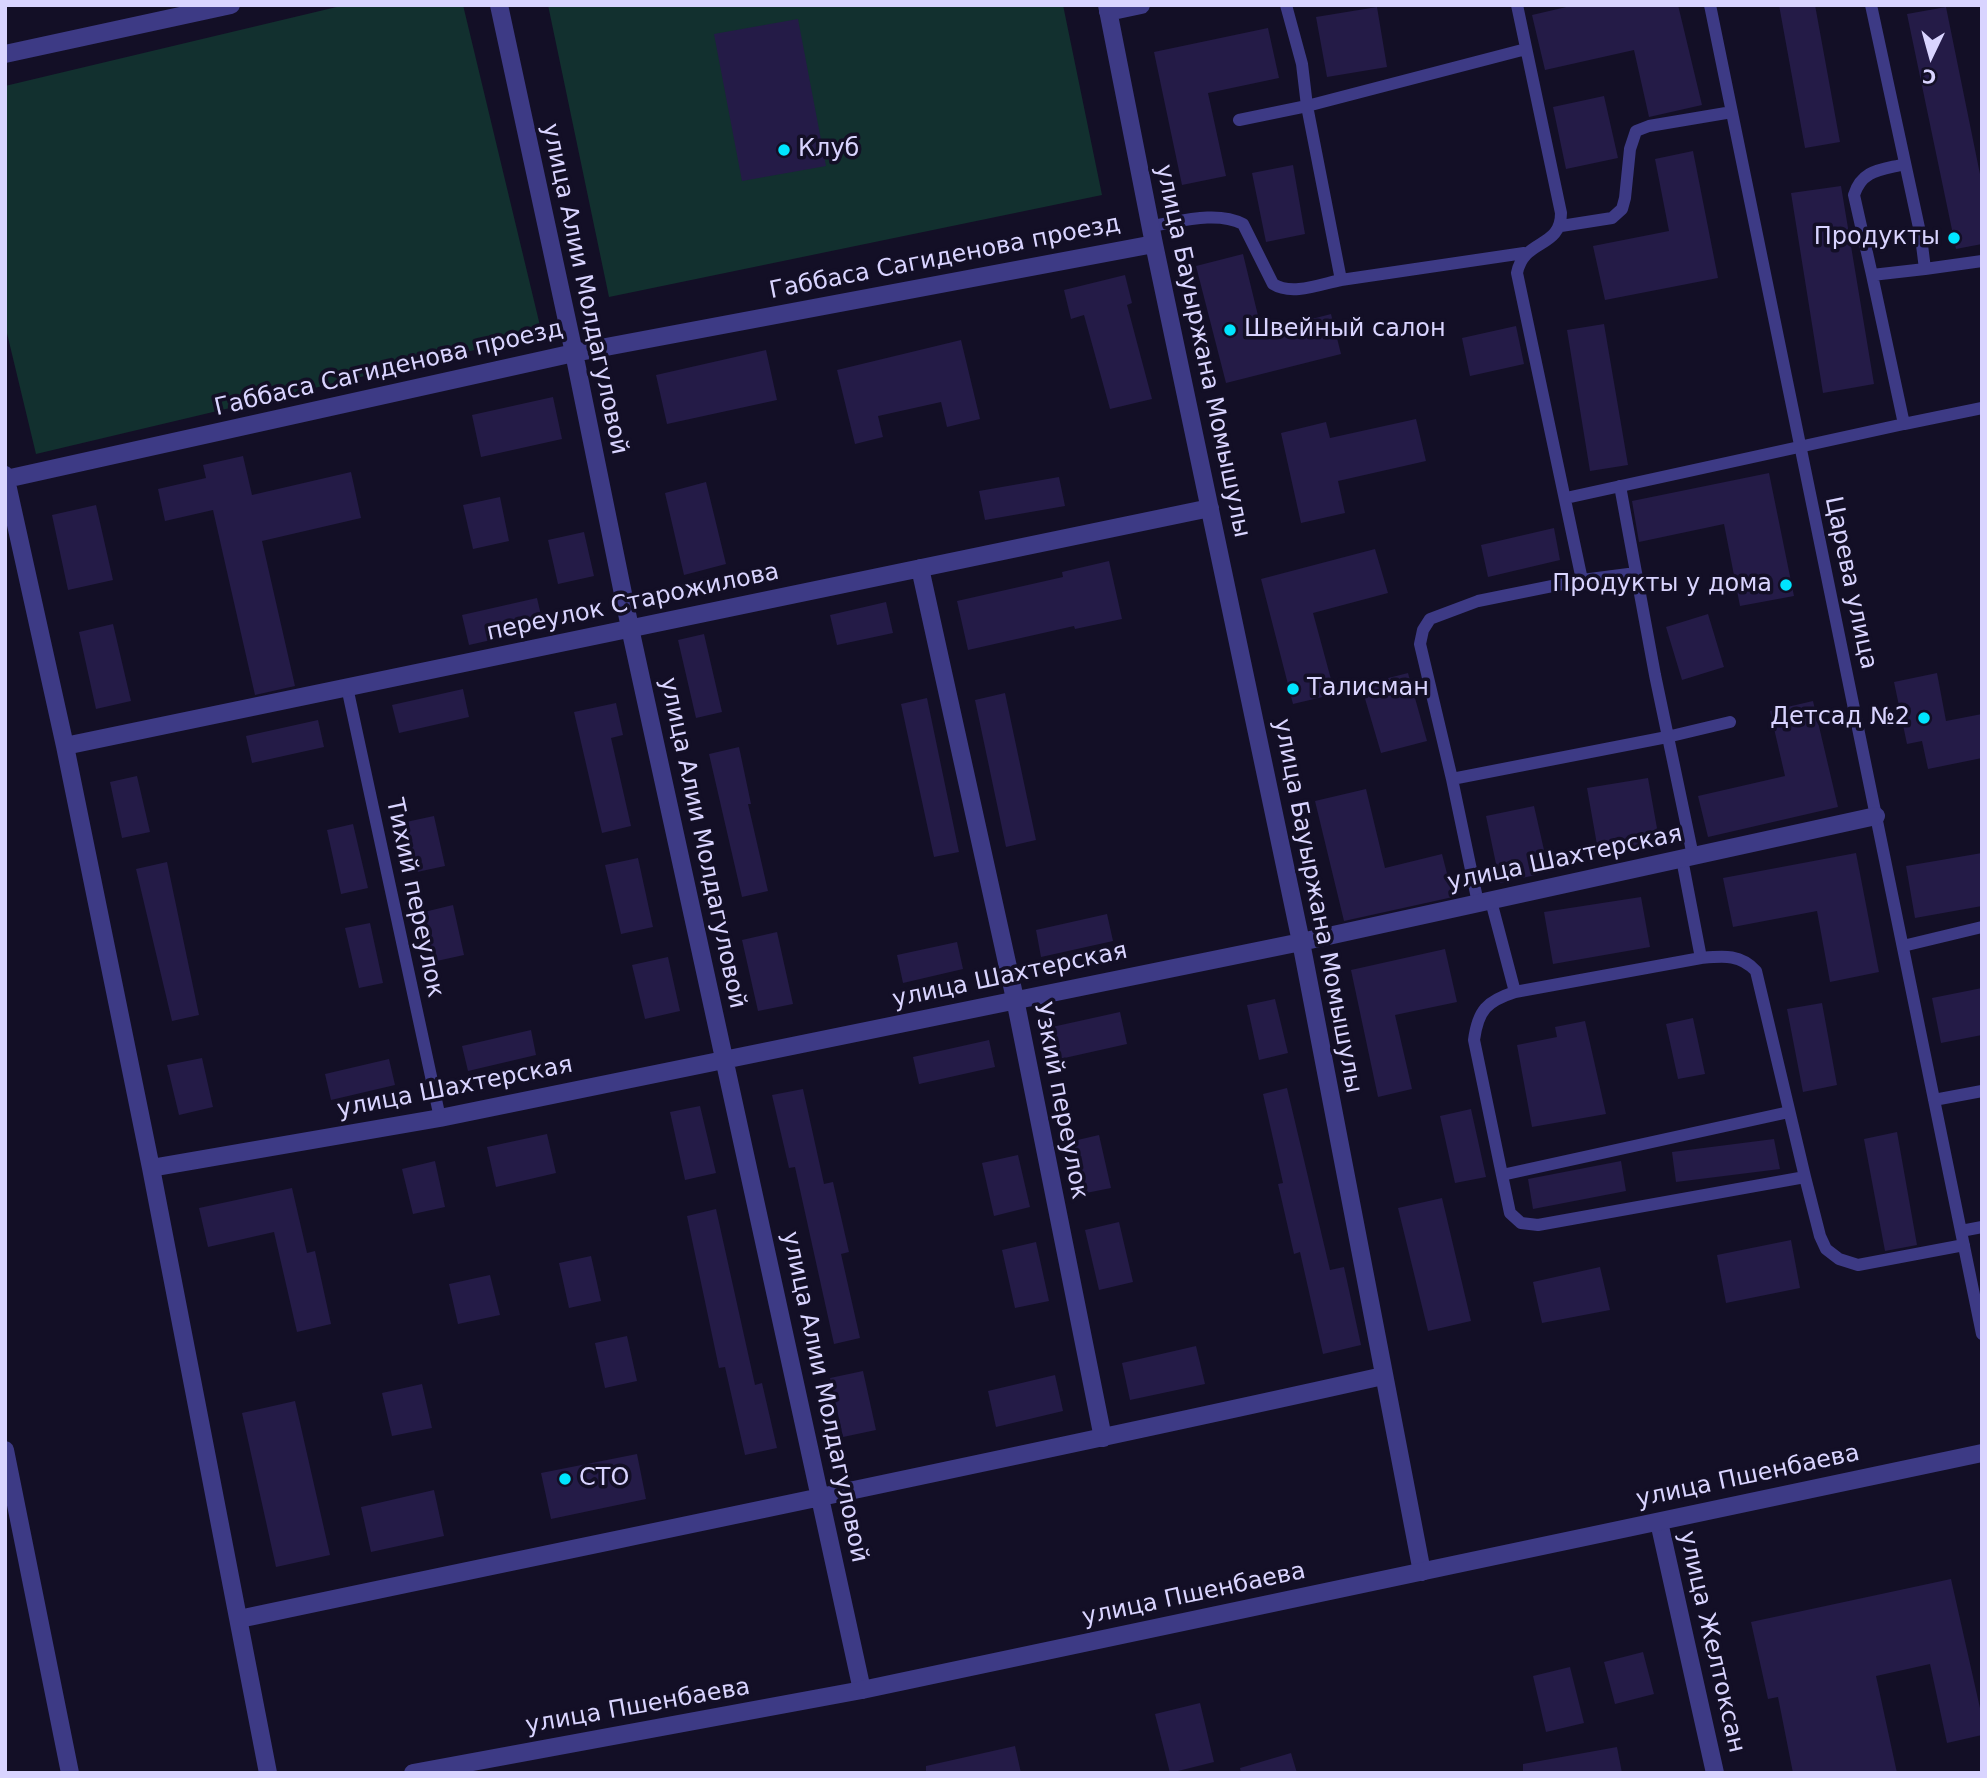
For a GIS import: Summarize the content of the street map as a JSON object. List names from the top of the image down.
{
  "streets": {
    "street": [
      "Габбаса Сагиденова проезд",
      "улица Алии Молдагуловой",
      "улица Бауыржана Момышулы",
      "переулок Старожилова",
      "улица Шахтерская",
      "Узкий переулок",
      "улица Пшенбаева",
      "улица Желтоксан"
    ],
    "lane": ["Царева улица", "Тихий переулок"]
  },
  "crossings": [
    ["Габбаса Сагиденова проезд", "улица Алии Молдагуловой"],
    ["Габбаса Сагиденова проезд", "улица Бауыржана Момышулы"],
    ["улица Алии Молдагуловой", "переулок Старожилова"],
    ["улица Алии Молдагуловой", "улица Шахтерская"],
    ["улица Алии Молдагуловой", "улица Пшенбаева"],
    ["улица Бауыржана Момышулы", "переулок Старожилова"],
    ["улица Бауыржана Момышулы", "улица Шахтерская"],
    ["улица Бауыржана Момышулы", "улица Пшенбаева"],
    ["Царева улица", "улица Шахтерская"],
    ["переулок Старожилова", "Тихий переулок"],
    ["переулок Старожилова", "Узкий переулок"],
    ["улица Шахтерская", "Тихий переулок"],
    ["улица Шахтерская", "Узкий переулок"],
    ["улица Пшенбаева", "улица Желтоксан"]
  ],
  "places": [
    "Клуб",
    "Продукты",
    "Швейный салон",
    "Продукты у дома",
    "Талисман",
    "Детсад №2",
    "СТО"
  ],
  "north": "bottom"
}
